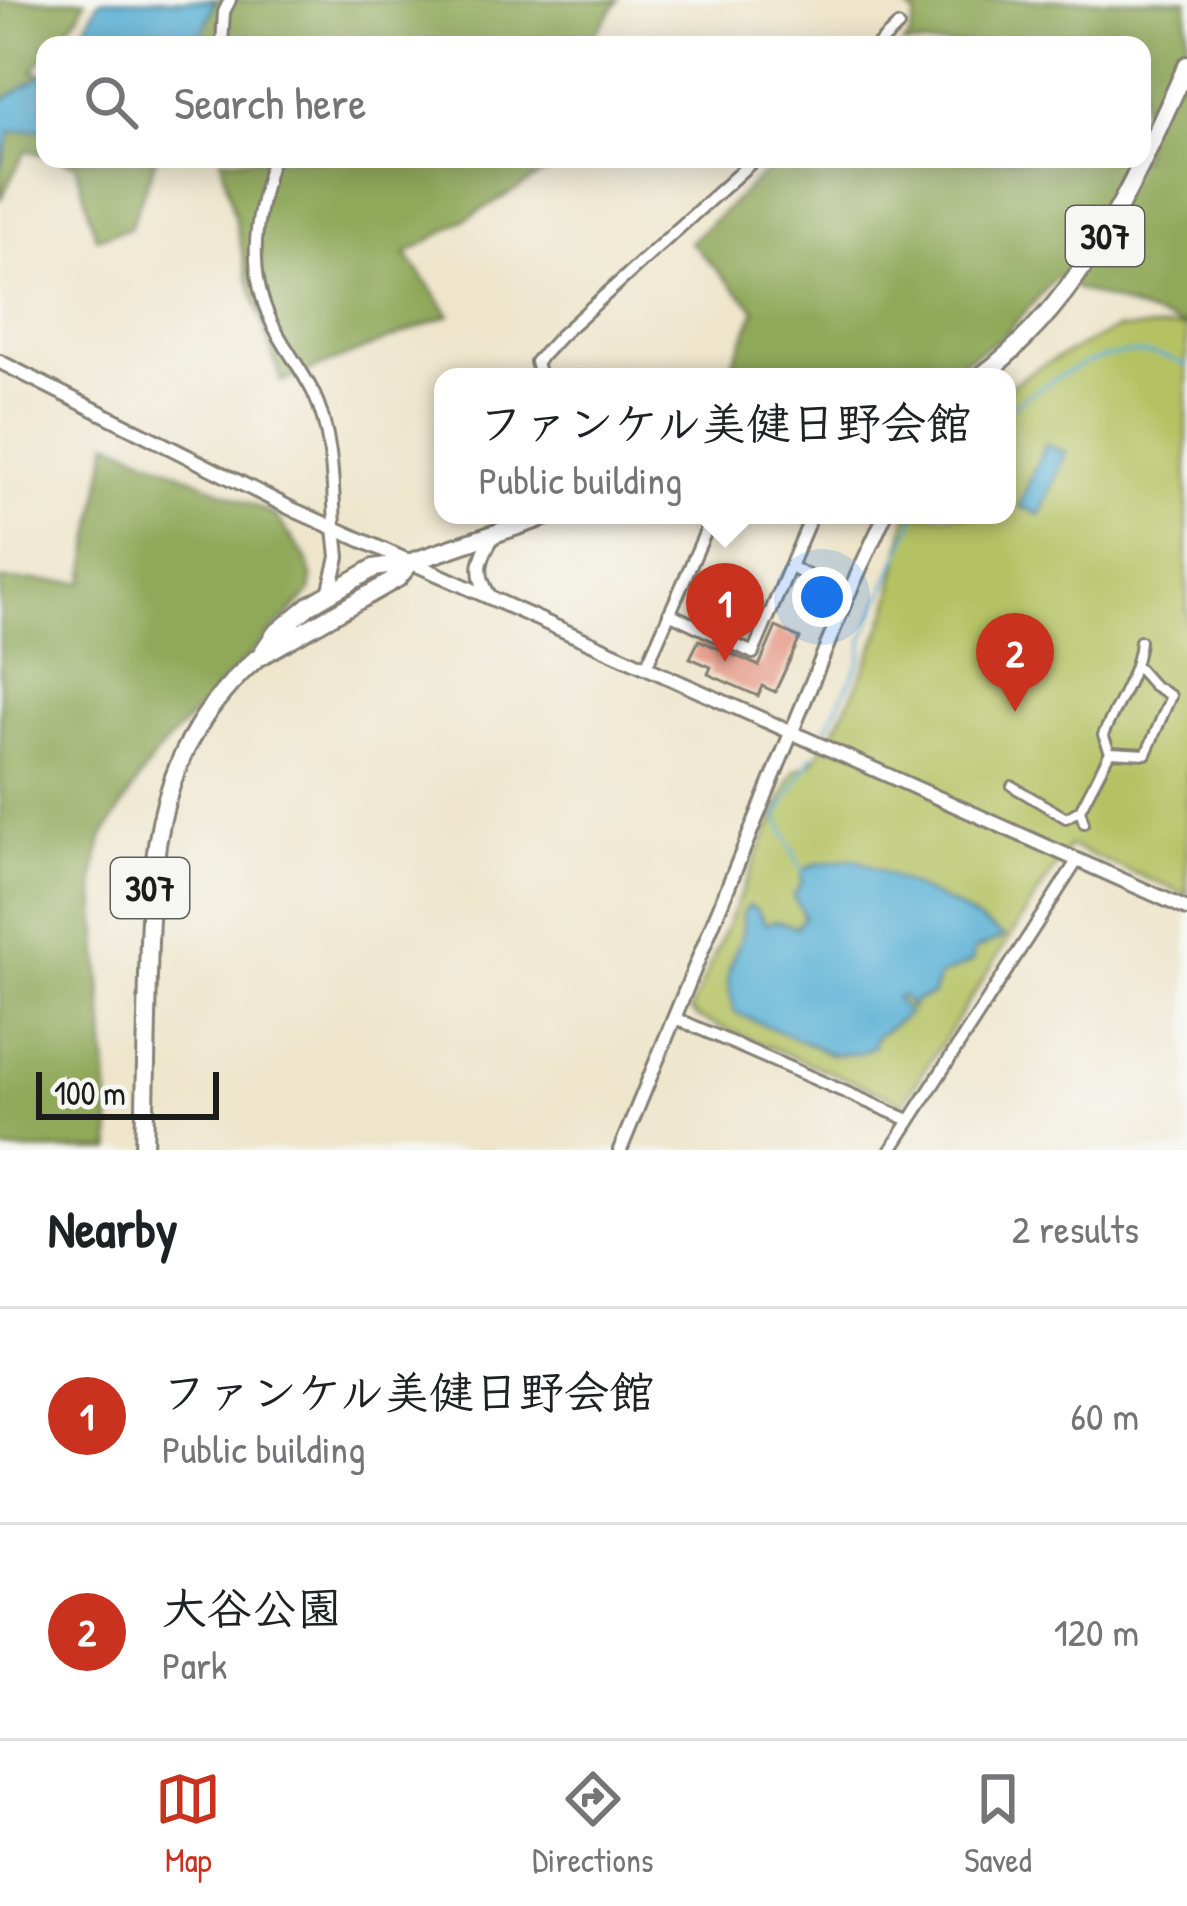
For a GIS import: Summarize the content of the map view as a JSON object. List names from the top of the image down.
{
  "streets": {
    "highway": ["307"]
  },
  "scale_bar": "100 m",
  "page": {
    "search": "Search here",
    "popup": ["ファンケル美健日野会館", "Public building"],
    "pins": ["1", "2"],
    "scale": "100 m",
    "heading": ["Nearby", "2 results"],
    "list": [
      {
        "mark": "1",
        "name": "ファンケル美健日野会館",
        "note": "Public building",
        "value": "60 m"
      },
      {
        "mark": "2",
        "name": "大谷公園",
        "note": "Park",
        "value": "120 m"
      }
    ],
    "nav": ["Map", "Directions", "Saved"]
  }
}
